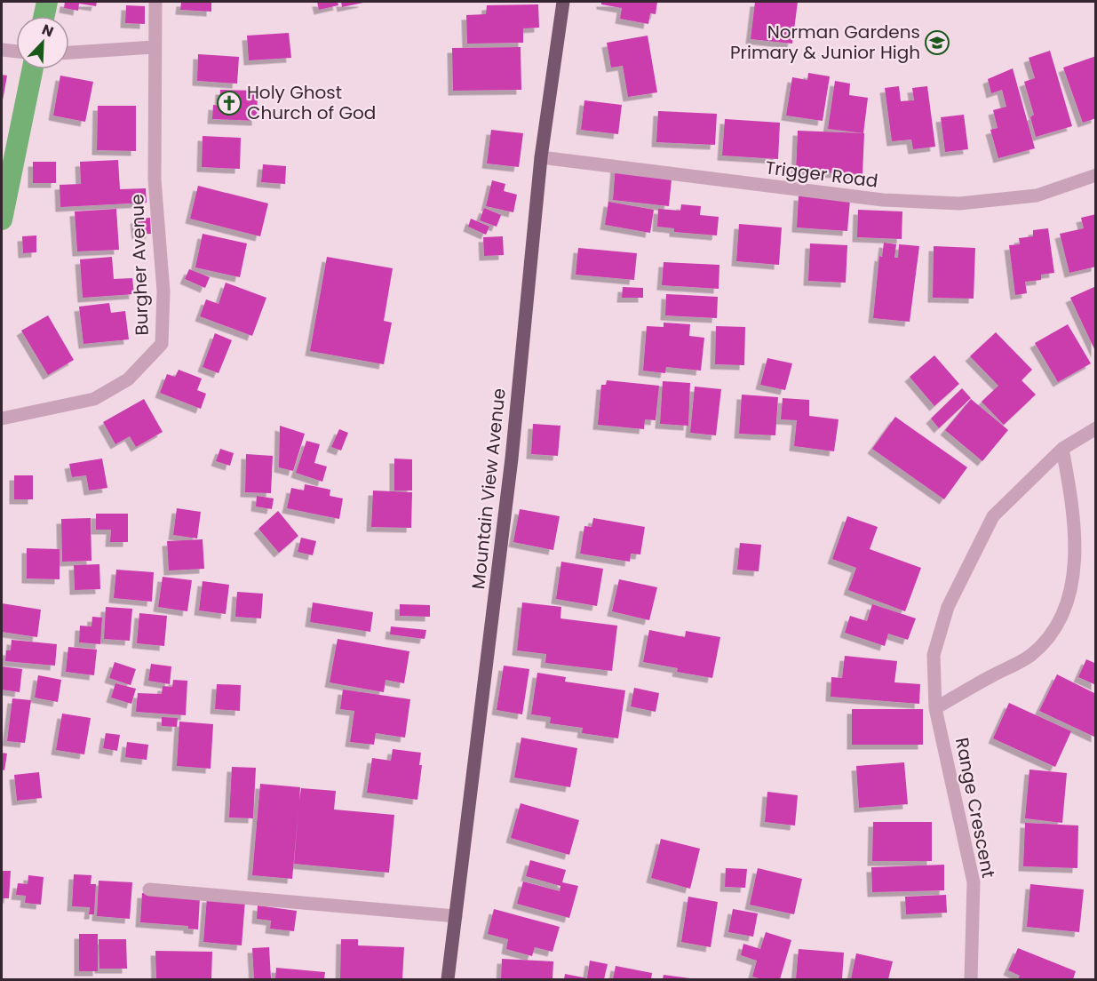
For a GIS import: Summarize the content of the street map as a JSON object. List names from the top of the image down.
{
  "streets": {
    "main road": ["Mountain View Avenue"],
    "street": ["Trigger Road", "Burgher Avenue", "Range Crescent"]
  },
  "crossings": [
    ["Trigger Road", "Mountain View Avenue"]
  ],
  "places": {
    "school or university": ["Norman Gardens Primary & Junior High"],
    "church": ["Holy Ghost Church of God"]
  },
  "north": "top right"
}
